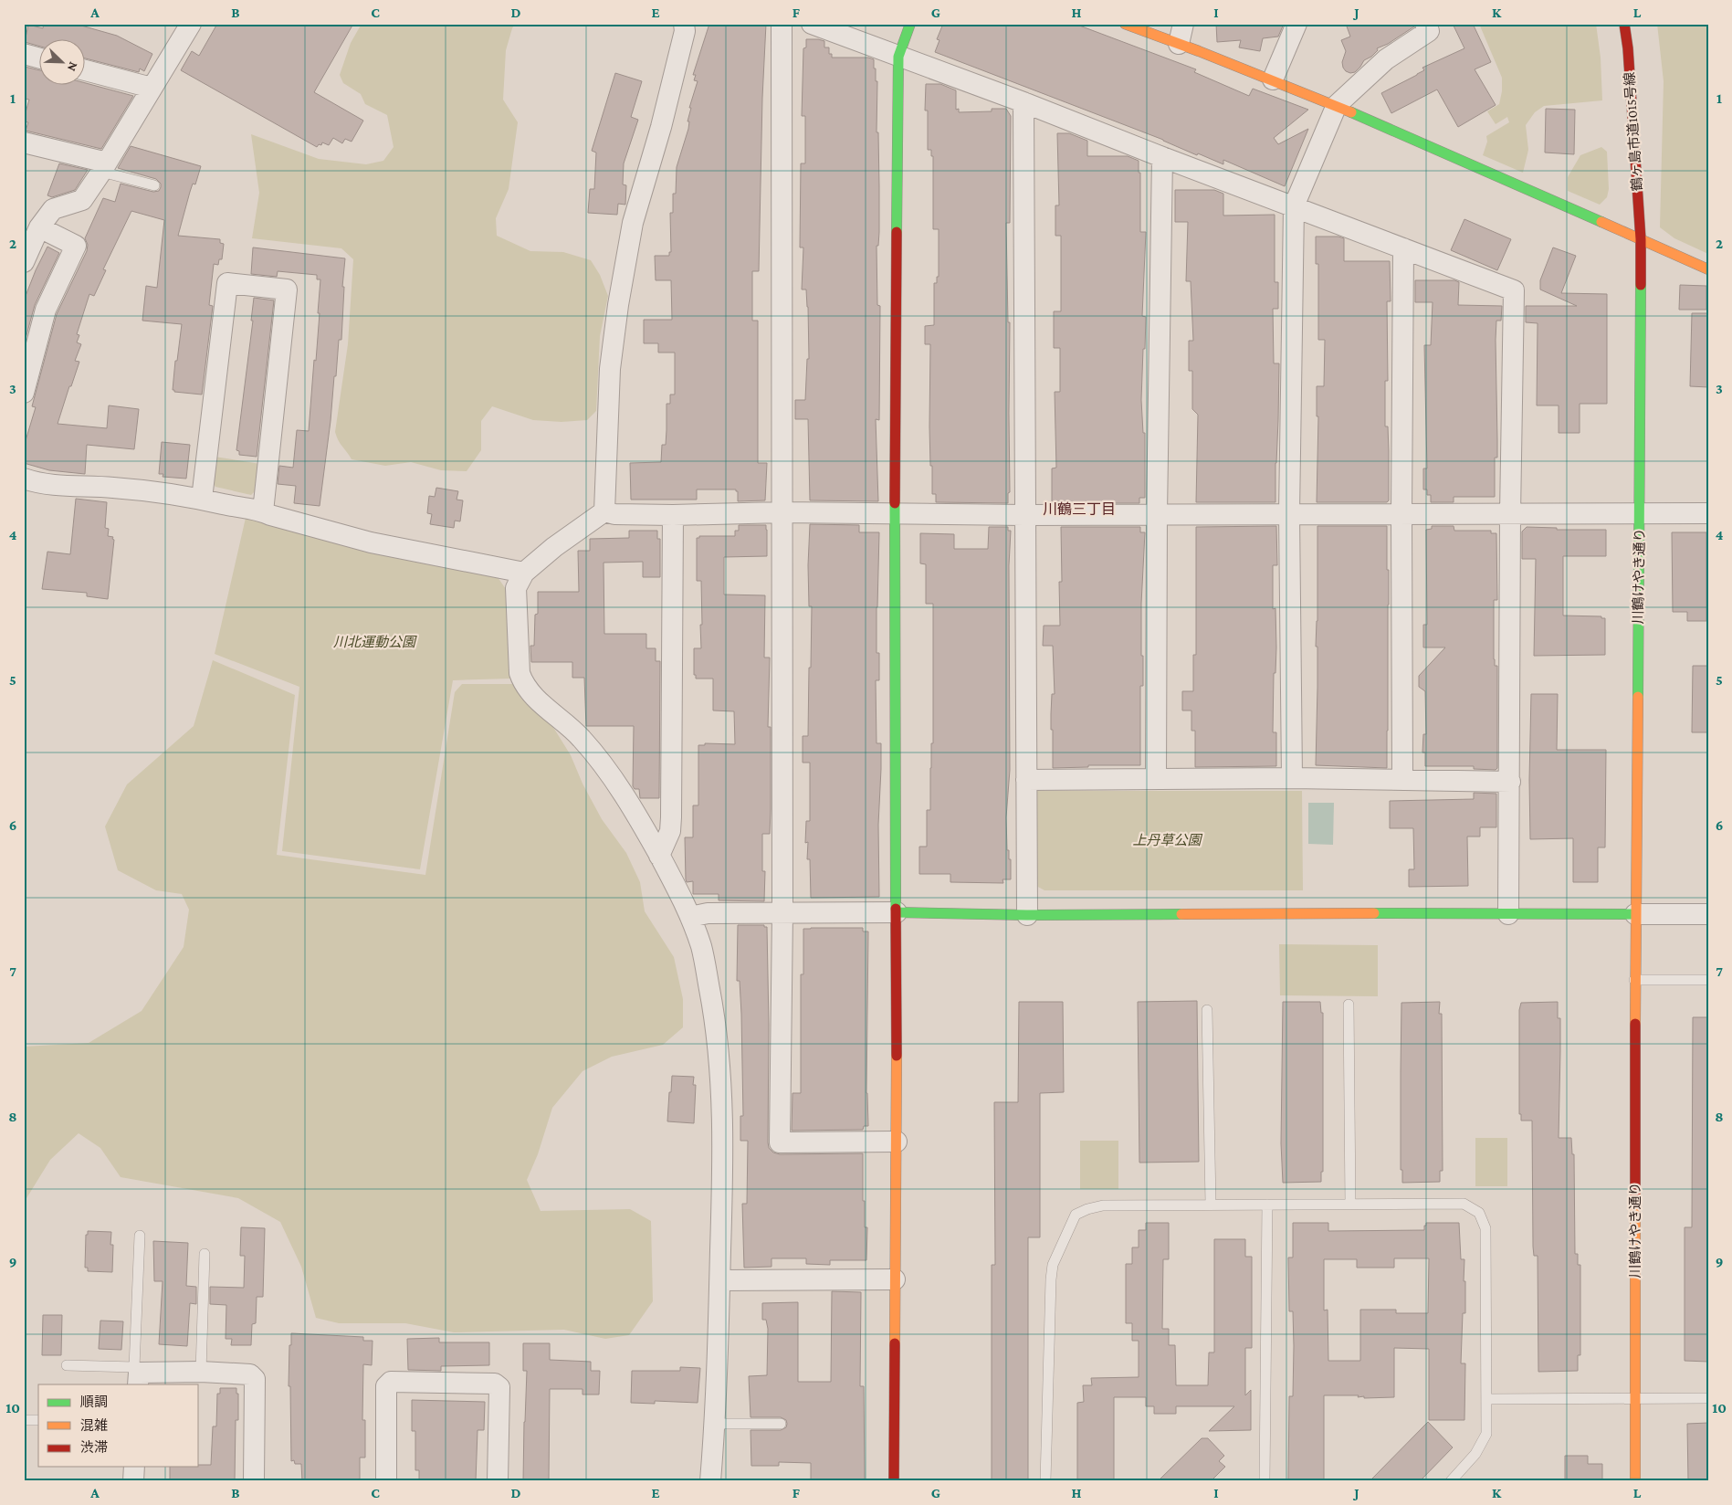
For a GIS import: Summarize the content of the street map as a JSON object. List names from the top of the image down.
{
  "streets": {
    "street": ["鶴ヶ島市道1015号線", "川鶴けやき通り"]
  },
  "crossings": [
    ["鶴ヶ島市道1015号線", "川鶴けやき通り"]
  ],
  "districts": ["川鶴三丁目"],
  "parks": ["川北運動公園", "上丹草公園"],
  "legend": ["順調", "混雑", "渋滞"],
  "north": "bottom right",
  "grid": {
    "columns": [
      "A",
      "B",
      "C",
      "D",
      "E",
      "F",
      "G",
      "H",
      "I",
      "J",
      "K",
      "L"
    ],
    "rows": [
      "1",
      "2",
      "3",
      "4",
      "5",
      "6",
      "7",
      "8",
      "9",
      "10"
    ]
  }
}
